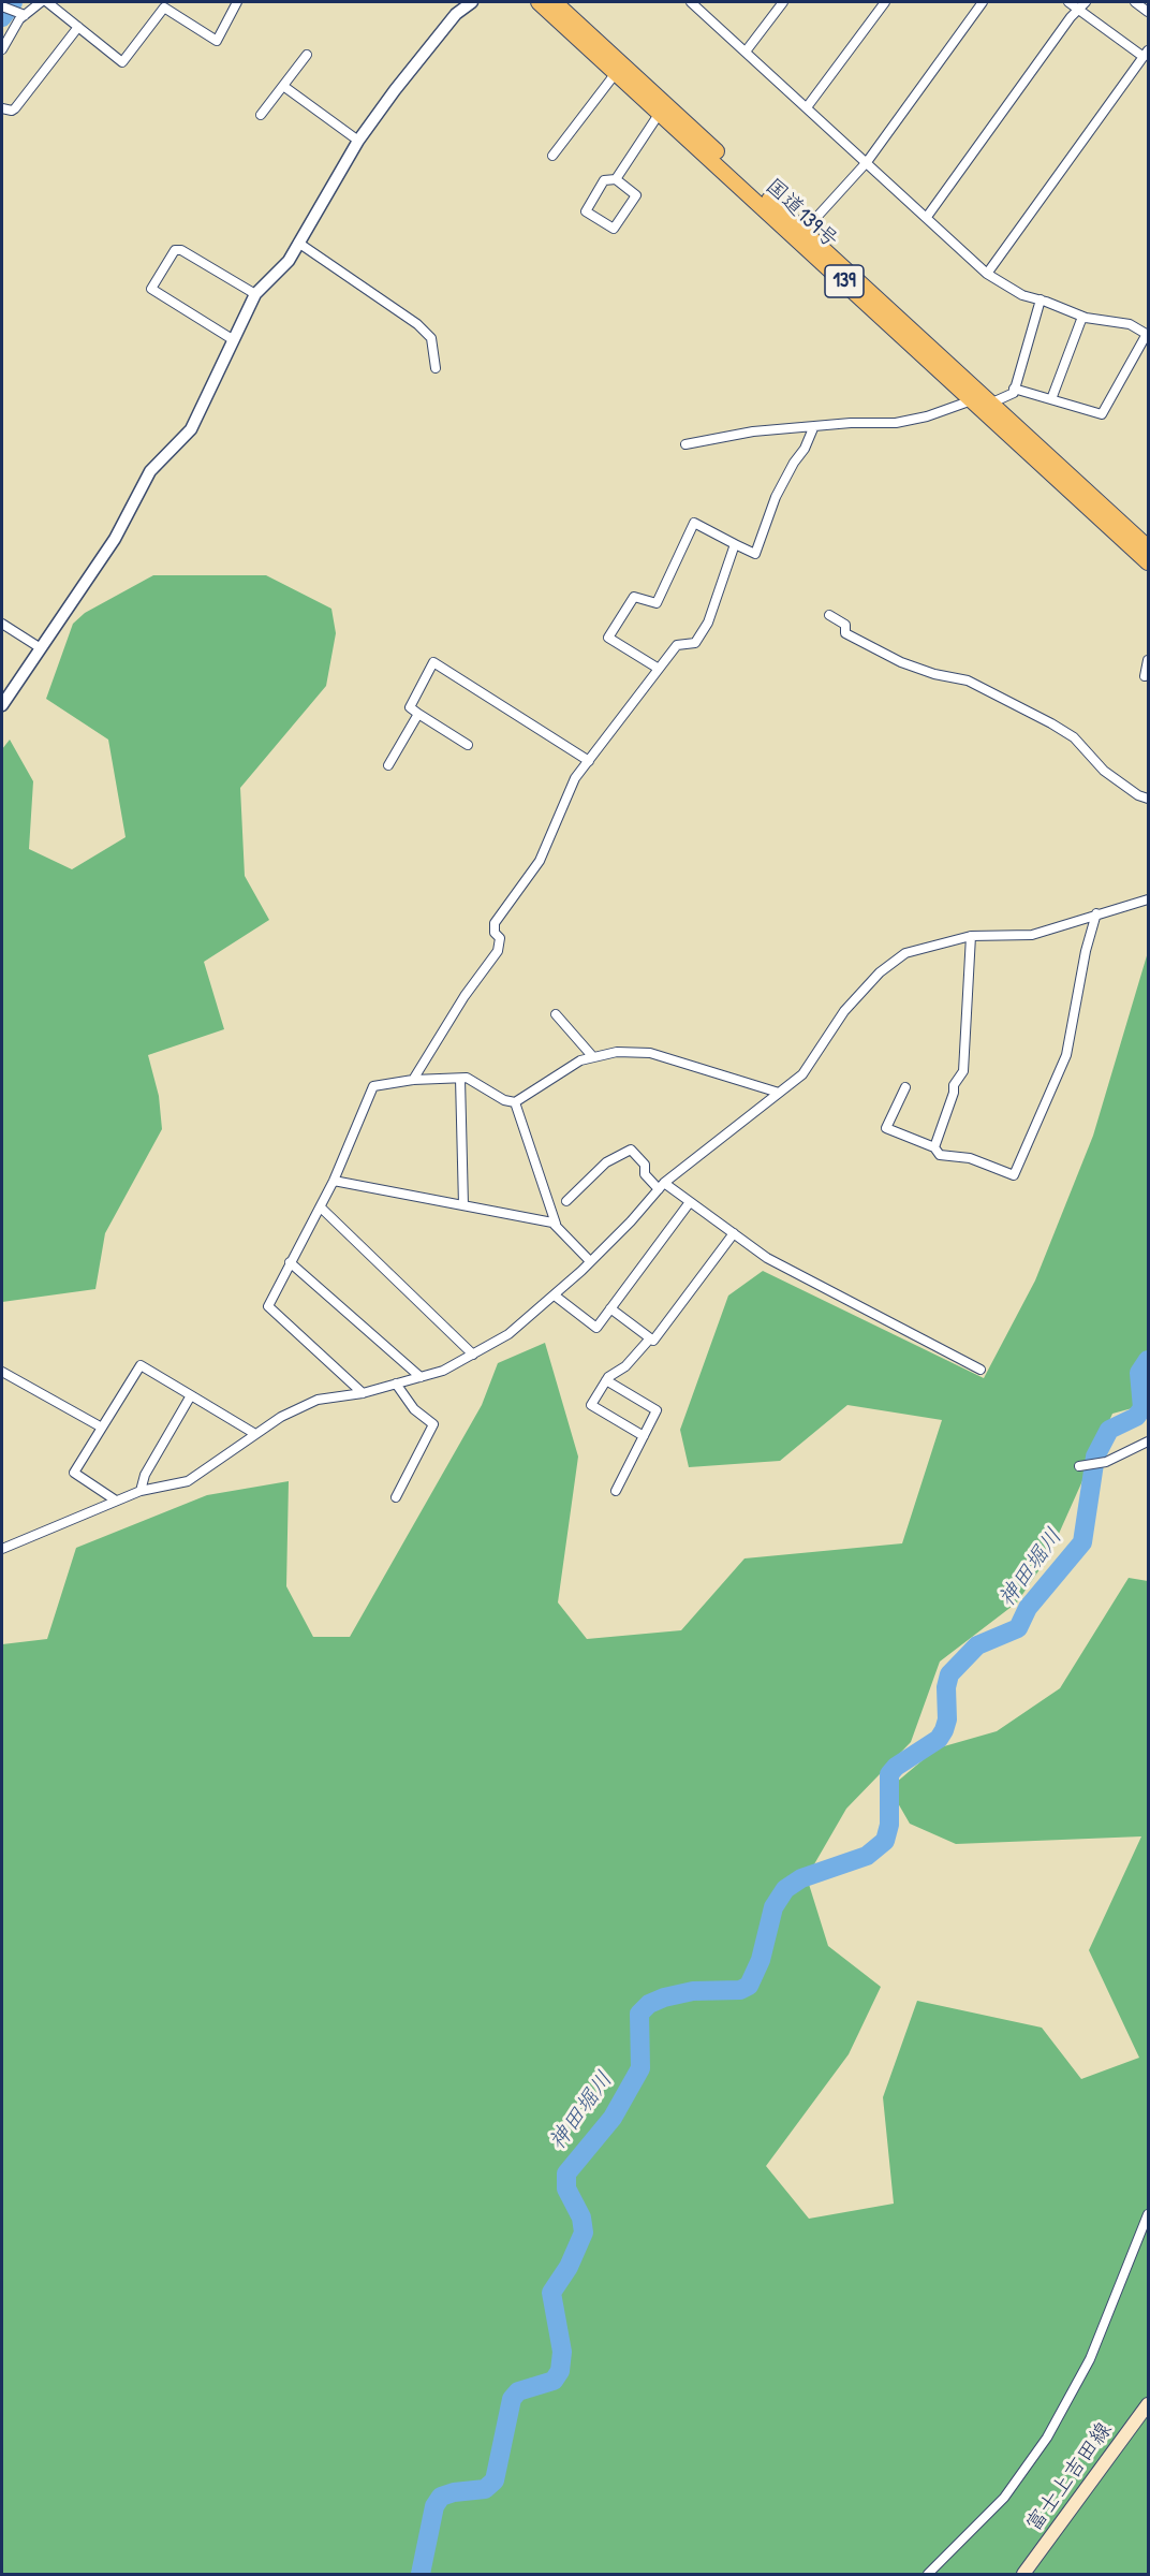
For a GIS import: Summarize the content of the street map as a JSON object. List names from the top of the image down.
{
  "streets": {
    "highway": ["国道139号", "139"],
    "main road": ["富士上吉田線"]
  },
  "water": ["神田堀川"]
}
